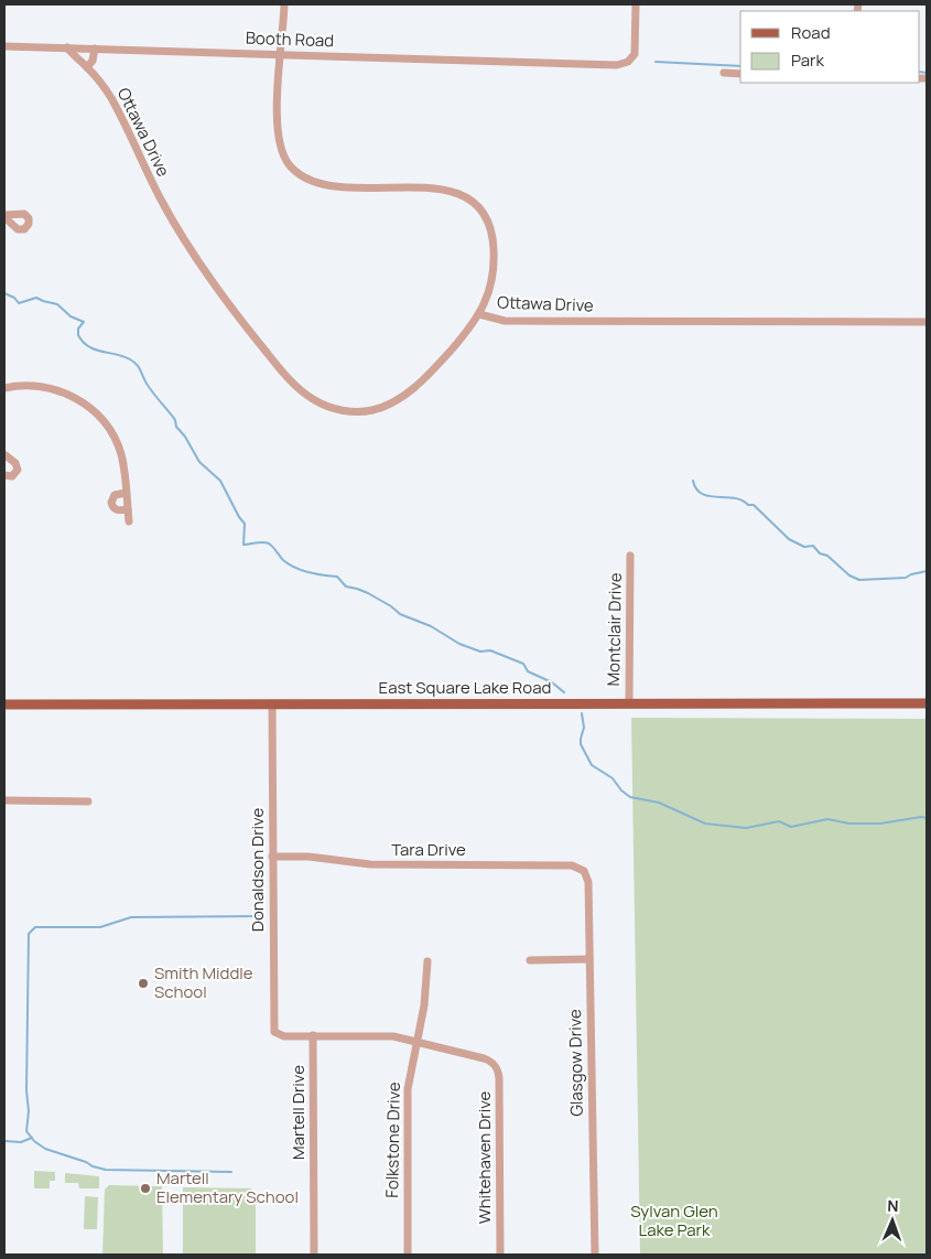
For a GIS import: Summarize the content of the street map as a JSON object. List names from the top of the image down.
{
  "streets": {
    "main road": ["East Square Lake Road"],
    "street": [
      "Booth Road",
      "Ottawa Drive",
      "Montclair Drive",
      "Tara Drive",
      "Donaldson Drive",
      "Glasgow Drive",
      "Martell Drive",
      "Folkstone Drive",
      "Whitehaven Drive"
    ]
  },
  "crossings": [
    ["Booth Road", "Ottawa Drive"],
    ["Montclair Drive", "East Square Lake Road"],
    ["East Square Lake Road", "Donaldson Drive"],
    ["Tara Drive", "Donaldson Drive"],
    ["Tara Drive", "Glasgow Drive"],
    ["Donaldson Drive", "Martell Drive"],
    ["Folkstone Drive", "Whitehaven Drive"]
  ],
  "parks": ["Sylvan Glen Lake Park"],
  "places": ["Smith Middle School", "Martell Elementary School"],
  "legend": ["Road", "Park"],
  "north": "top"
}
